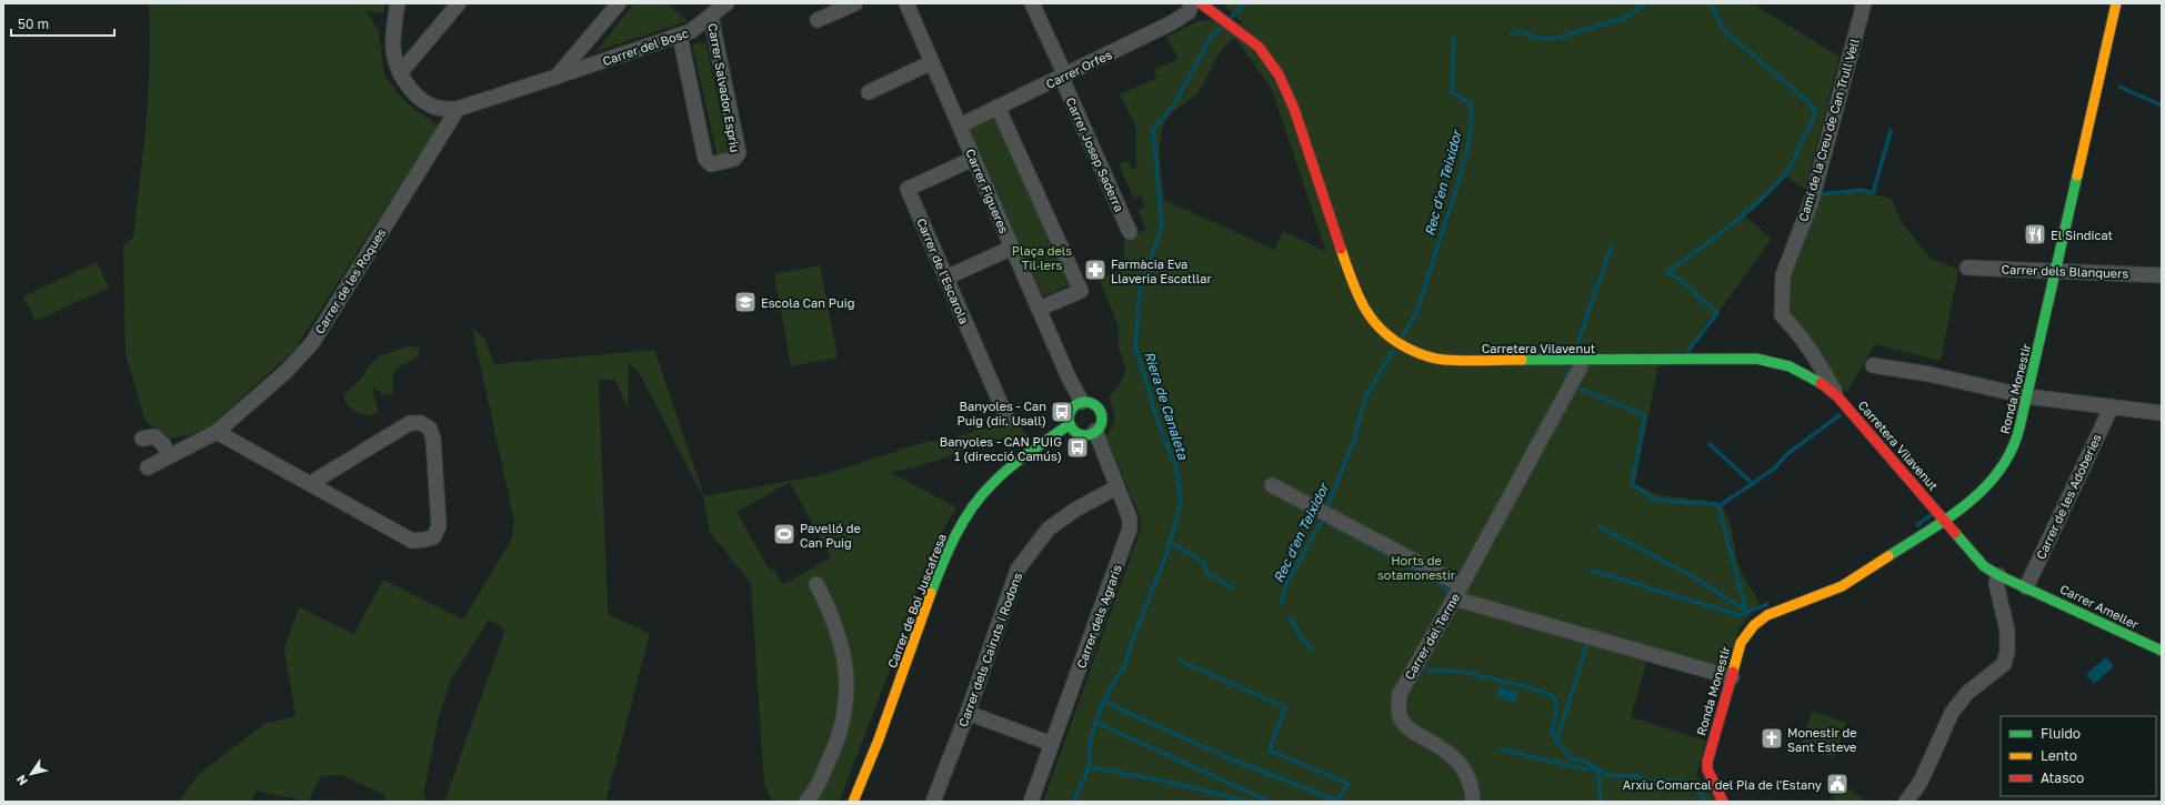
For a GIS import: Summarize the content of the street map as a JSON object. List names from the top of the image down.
{
  "streets": {
    "street": [
      "Carrer del Bosc",
      "Carrer Orfes",
      "Carrer Salvador Espriu",
      "Camí de la Creu de Can Trull Vell",
      "Carrer Josep Saderra",
      "Carrer Figueres",
      "Carrer de l'Escarola",
      "Carrer dels Blanquers",
      "Carrer de les Roques",
      "Carretera Vilavenut",
      "Ronda Monestir",
      "Carrer de les Adoberies",
      "Carrer de Boi Juscafresa",
      "Carrer Ameller",
      "Carrer dels Agraris",
      "Carrer del Terme",
      "Carrer dels Cairuts i Rodons"
    ]
  },
  "crossings": [
    ["Carrer del Bosc", "Carrer Salvador Espriu"],
    ["Carrer del Bosc", "Carrer de les Roques"],
    ["Carrer Orfes", "Carrer Josep Saderra"],
    ["Carrer Orfes", "Carrer Figueres"],
    ["Camí de la Creu de Can Trull Vell", "Carretera Vilavenut"],
    ["Carrer Figueres", "Carrer de l'Escarola"],
    ["Carrer Figueres", "Carrer de Boi Juscafresa"],
    ["Carrer Figueres", "Carrer dels Agraris"],
    ["Carrer dels Blanquers", "Ronda Monestir"],
    ["Carretera Vilavenut", "Ronda Monestir"],
    ["Carretera Vilavenut", "Carrer Ameller"],
    ["Carretera Vilavenut", "Carrer del Terme"],
    ["Carrer de les Adoberies", "Carrer Ameller"],
    ["Carrer de Boi Juscafresa", "Carrer dels Agraris"],
    ["Carrer dels Agraris", "Carrer dels Cairuts i Rodons"]
  ],
  "water": ["Rec d'en Teixidor", "Riera de Canaleta"],
  "parks": ["Plaça dels Til·lers", "Horts de sotamonestir"],
  "places": {
    "restaurant": ["El Sindicat"],
    "pharmacy": ["Farmàcia Eva Llaveria Escatllar"],
    "school or university": ["Escola Can Puig"],
    "bus stop": ["Banyoles - Can Puig (dir. Usall)", "Banyoles - CAN PUIG 1 (direcció Camús)"],
    "sports": ["Pavelló de Can Puig"],
    "church": ["Monestir de Sant Esteve"],
    "public building": ["Arxiu Comarcal del Pla de l'Estany"]
  },
  "legend": ["Fluido", "Lento", "Atasco"],
  "scale_bar": "50 m",
  "north": "bottom left"
}
